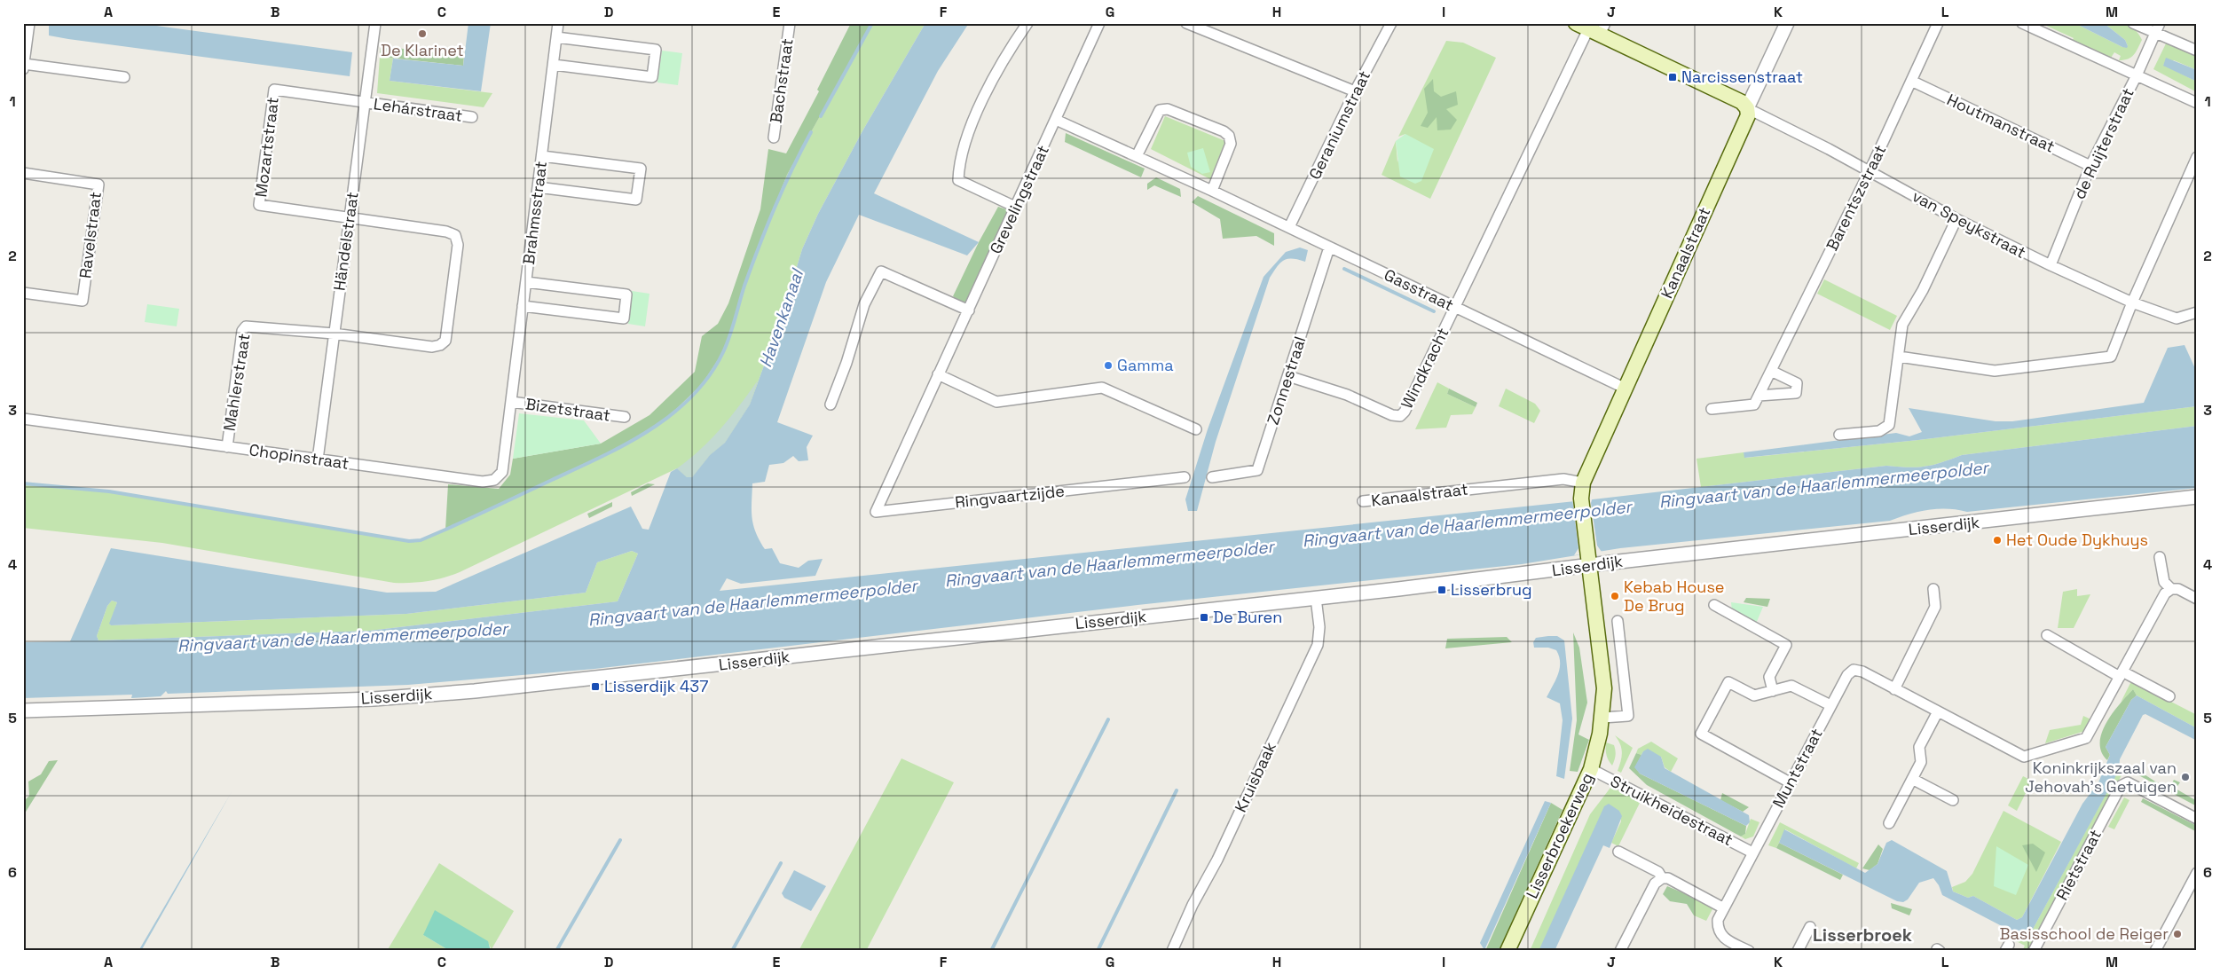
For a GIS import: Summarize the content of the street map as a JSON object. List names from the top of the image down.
{
  "streets": {
    "main road": ["Kanaalstraat", "Lisserbroekerweg"],
    "street": [
      "Bachstraat",
      "Lehárstraat",
      "Houtmanstraat",
      "Geraniumstraat",
      "de Ruijterstraat",
      "Mozartstraat",
      "Barentszstraat",
      "Grevelingstraat",
      "Brahmsstraat",
      "van Speykstraat",
      "Ravelstraat",
      "Händelstraat",
      "Gasstraat",
      "Windkracht",
      "Zonnestraal",
      "Mahlerstraat",
      "Bizetstraat",
      "Chopinstraat",
      "Ringvaartzijde",
      "Lisserdijk",
      "Muntstraat",
      "Kruisbaak",
      "Struikheidestraat",
      "Rietstraat"
    ]
  },
  "crossings": [
    ["Lehárstraat", "Mozartstraat"],
    ["Lehárstraat", "Händelstraat"],
    ["Houtmanstraat", "de Ruijterstraat"],
    ["Houtmanstraat", "Barentszstraat"],
    ["Geraniumstraat", "Gasstraat"],
    ["de Ruijterstraat", "van Speykstraat"],
    ["Mozartstraat", "Händelstraat"],
    ["Barentszstraat", "van Speykstraat"],
    ["Grevelingstraat", "Gasstraat"],
    ["Grevelingstraat", "Ringvaartzijde"],
    ["Brahmsstraat", "Bizetstraat"],
    ["Brahmsstraat", "Chopinstraat"],
    ["van Speykstraat", "Kanaalstraat"],
    ["Händelstraat", "Mahlerstraat"],
    ["Händelstraat", "Chopinstraat"],
    ["Kanaalstraat", "Gasstraat"],
    ["Kanaalstraat", "Lisserbroekerweg"],
    ["Gasstraat", "Windkracht"],
    ["Gasstraat", "Zonnestraal"],
    ["Windkracht", "Zonnestraal"],
    ["Mahlerstraat", "Chopinstraat"],
    ["Bizetstraat", "Chopinstraat"],
    ["Lisserdijk", "Kruisbaak"],
    ["Lisserdijk", "Lisserbroekerweg"],
    ["Muntstraat", "Struikheidestraat"],
    ["Struikheidestraat", "Lisserbroekerweg"]
  ],
  "districts": ["Lisserbroek"],
  "water": ["Havenkanaal", "Ringvaart van de Haarlemmermeerpolder"],
  "places": {
    "other": [
      "De Klarinet",
      "Gamma",
      "Het Oude Dykhuys",
      "Kebab House De Brug",
      "Koninkrijkszaal van Jehovah's Getuigen",
      "Basisschool de Reiger"
    ],
    "transit": [
      "Narcissenstraat",
      "Lisserbrug",
      "De Buren",
      "Lisserdijk 437"
    ]
  },
  "grid": {
    "columns": [
      "A",
      "B",
      "C",
      "D",
      "E",
      "F",
      "G",
      "H",
      "I",
      "J",
      "K",
      "L",
      "M"
    ],
    "rows": [
      "1",
      "2",
      "3",
      "4",
      "5",
      "6"
    ]
  }
}
